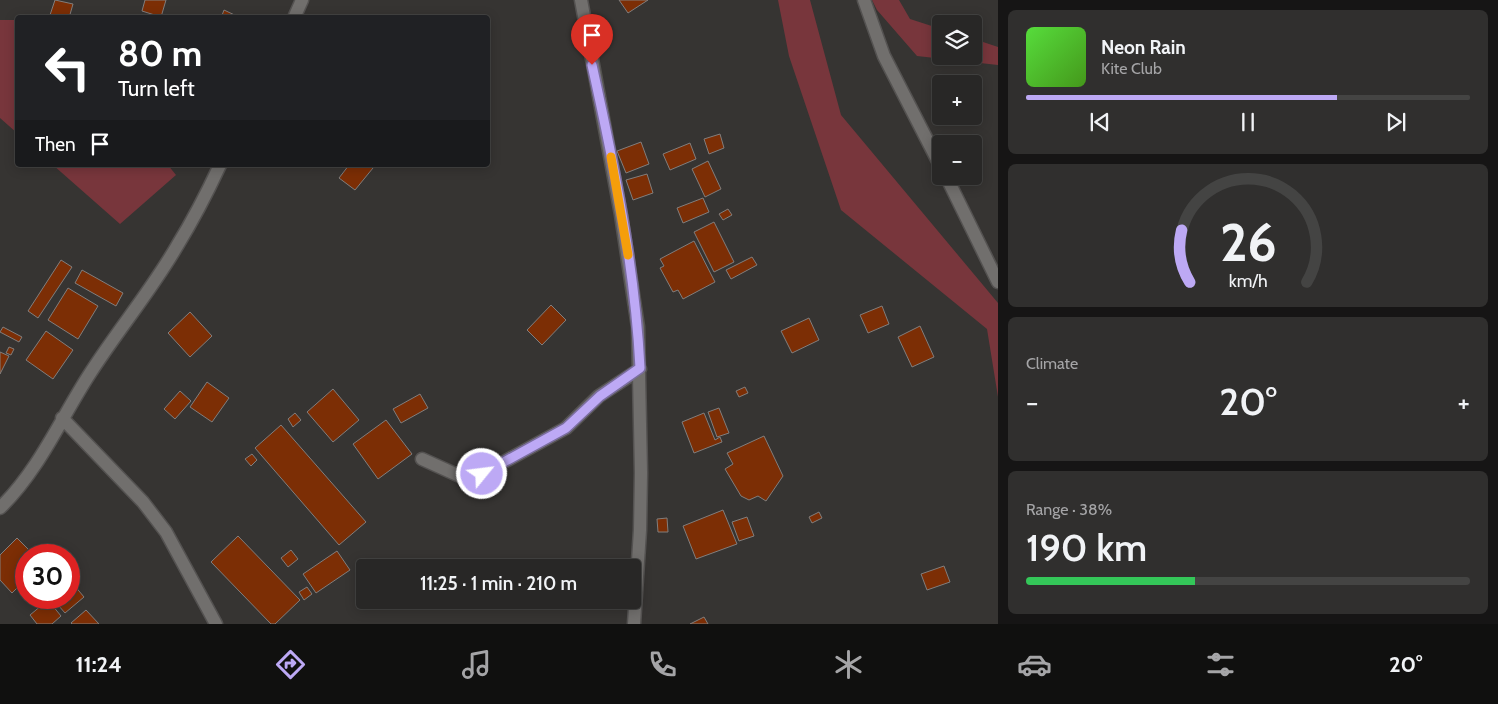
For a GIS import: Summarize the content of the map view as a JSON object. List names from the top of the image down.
{
  "page": {
    "map_buttons": ["+", "−"],
    "turn": ["80 m", "Turn left"],
    "song": ["Neon Rain", "Kite Club"],
    "then": "Then",
    "tile": [
      "Climate",
      ["Range · 38%", "190 km"]
    ],
    "heat": ["−", "20°", "+"],
    "limit": "30",
    "trip": "11:25 · 1 min · 210 m",
    "tabs": ["11:24", "20°"],
    "gauge": ["26", "km/h"]
  }
}
